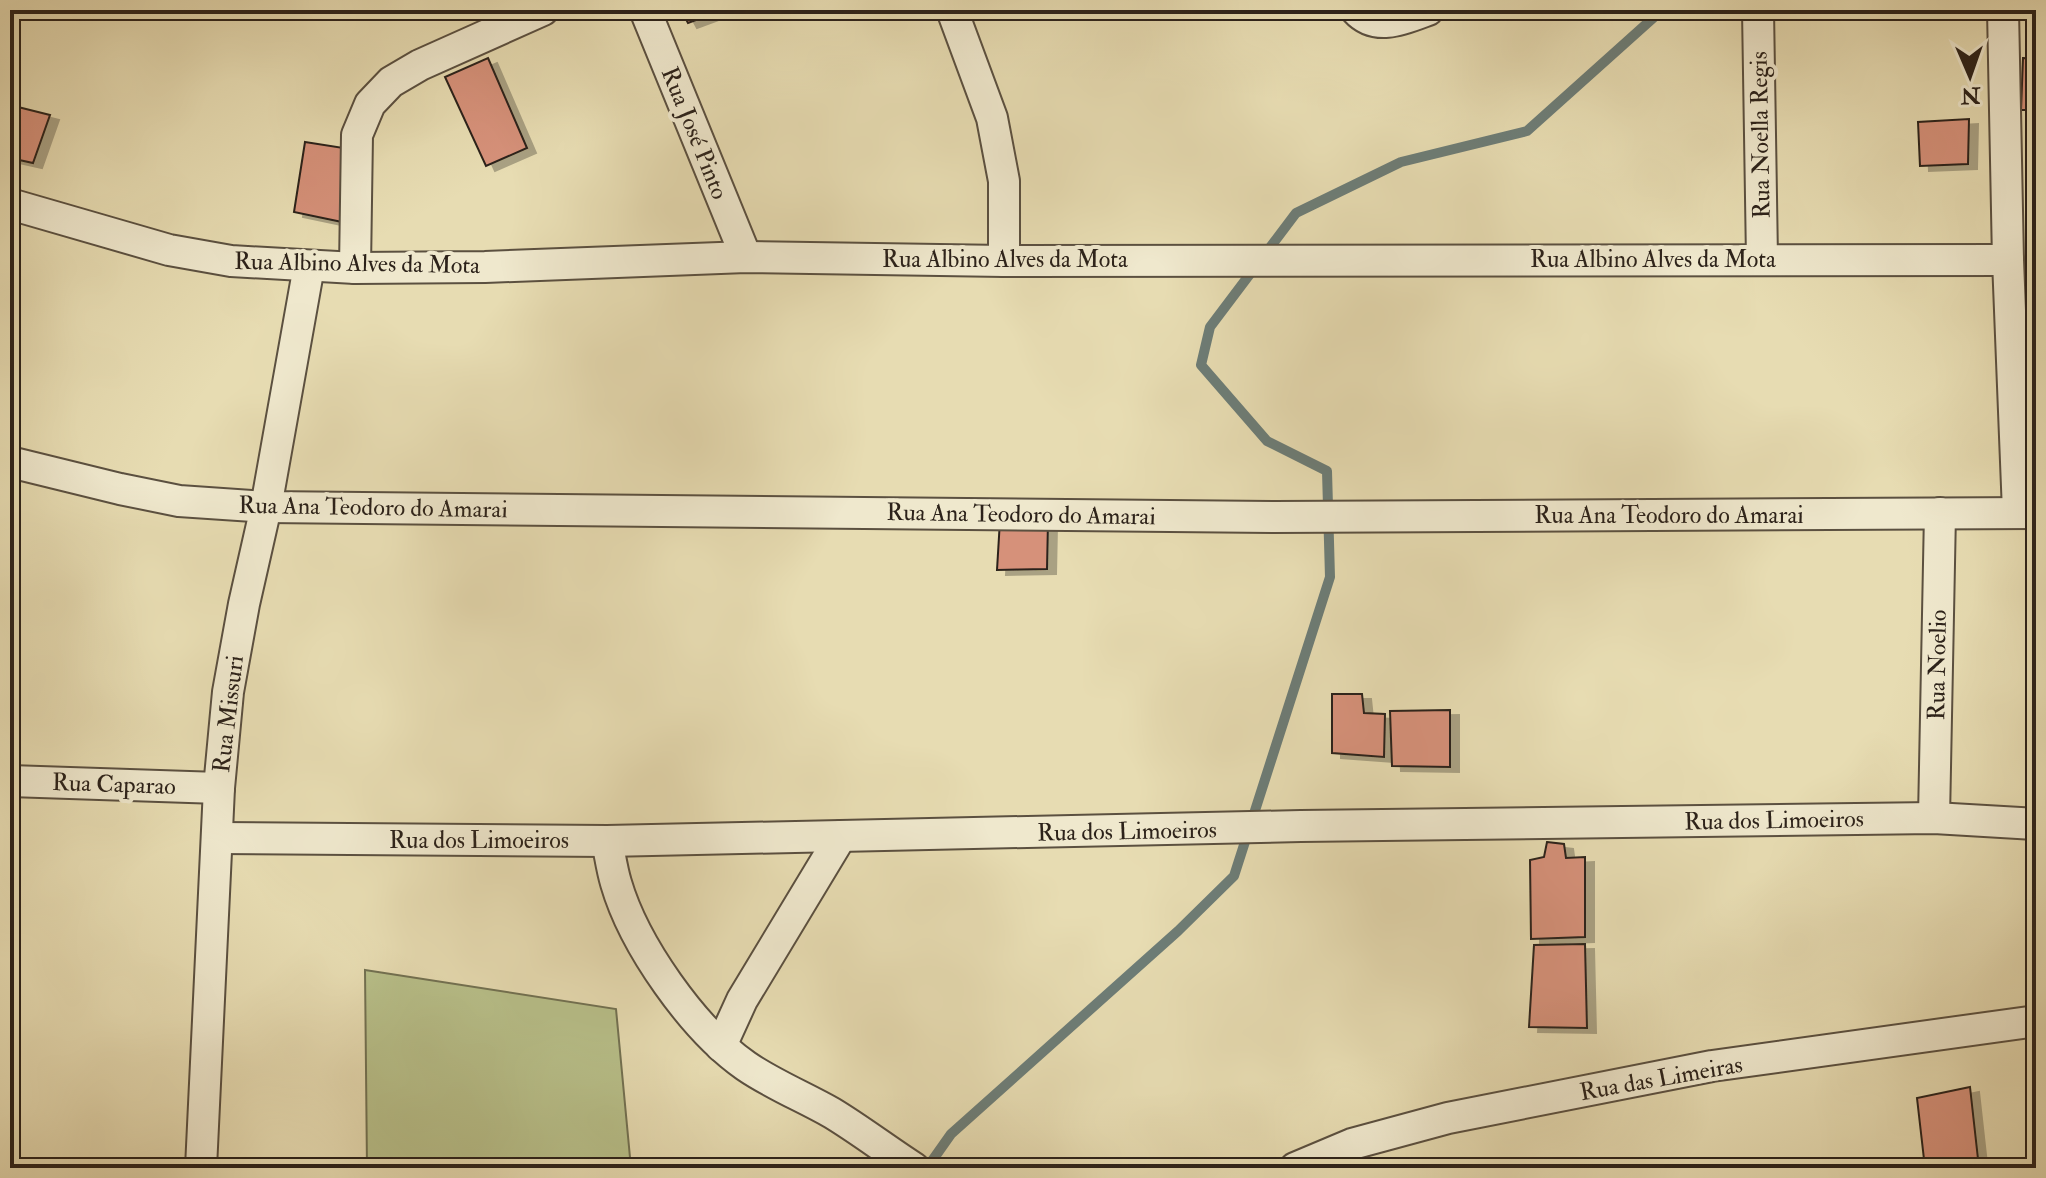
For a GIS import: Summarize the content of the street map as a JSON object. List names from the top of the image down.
{
  "streets": {
    "street": [
      "Rua José Pinto",
      "Rua Noella Regis",
      "Rua Albino Alves da Mota",
      "Rua Ana Teodoro do Amarai",
      "Rua Noelio",
      "Rua Missuri",
      "Rua Caparao",
      "Rua dos Limoeiros",
      "Rua das Limeiras"
    ]
  },
  "crossings": [
    ["Rua José Pinto", "Rua Albino Alves da Mota"],
    ["Rua Noella Regis", "Rua Albino Alves da Mota"],
    ["Rua Albino Alves da Mota", "Rua Missuri"],
    ["Rua Ana Teodoro do Amarai", "Rua Noelio"],
    ["Rua Ana Teodoro do Amarai", "Rua Missuri"],
    ["Rua Noelio", "Rua dos Limoeiros"],
    ["Rua Missuri", "Rua Caparao"],
    ["Rua Missuri", "Rua dos Limoeiros"]
  ],
  "north": "bottom"
}
